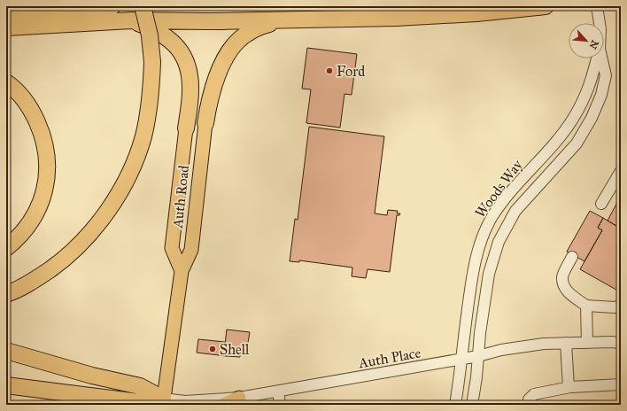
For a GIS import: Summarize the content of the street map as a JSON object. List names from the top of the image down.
{
  "streets": {
    "main road": ["Auth Road"],
    "street": ["Woods Way", "Auth Place"]
  },
  "crossings": [
    ["Woods Way", "Auth Place"],
    ["Auth Road", "Auth Place"]
  ],
  "places": ["Ford", "Shell"],
  "north": "bottom right"
}
